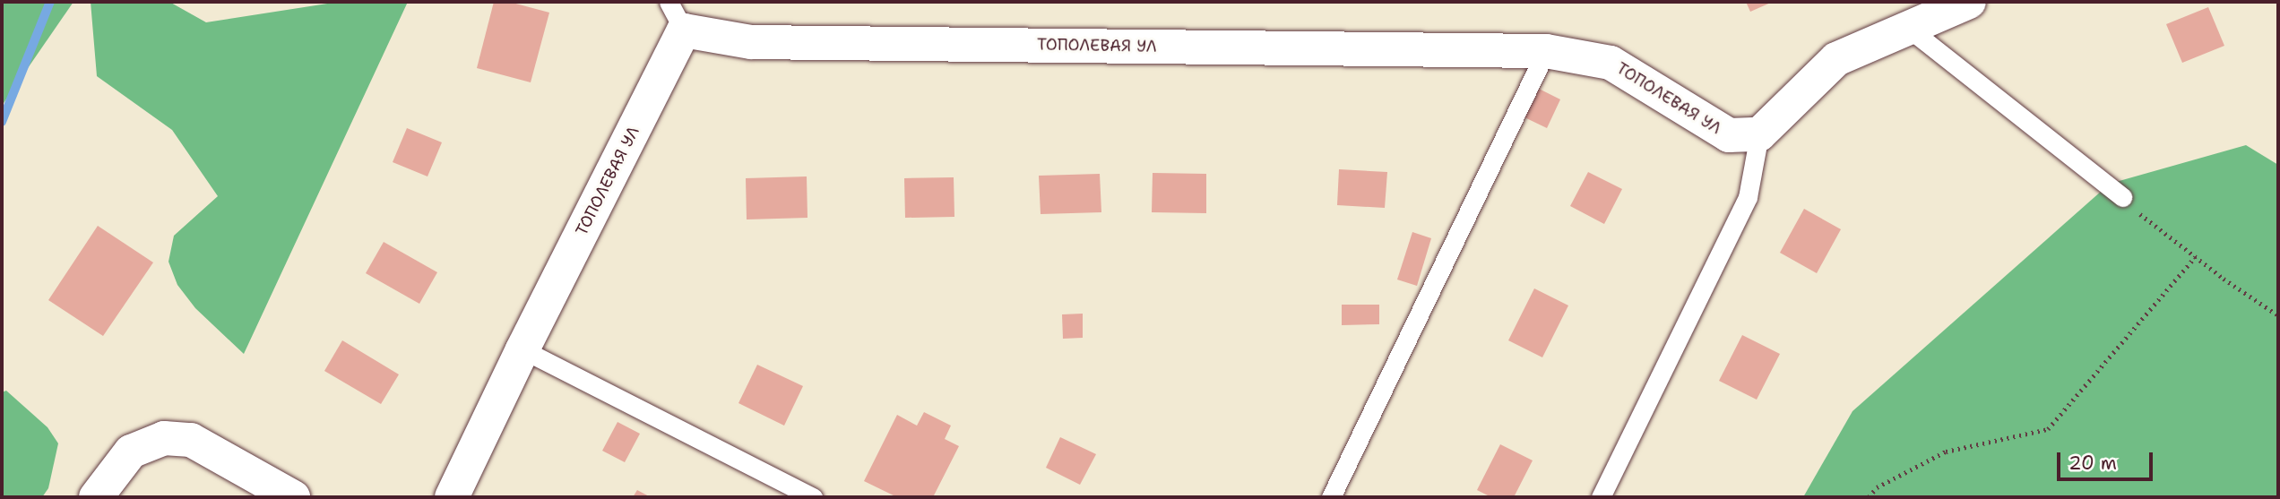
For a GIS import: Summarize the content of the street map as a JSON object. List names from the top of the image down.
{
  "streets": {
    "street": ["ТОПОЛЕВАЯ УЛ"]
  },
  "scale_bar": "20 m"
}
